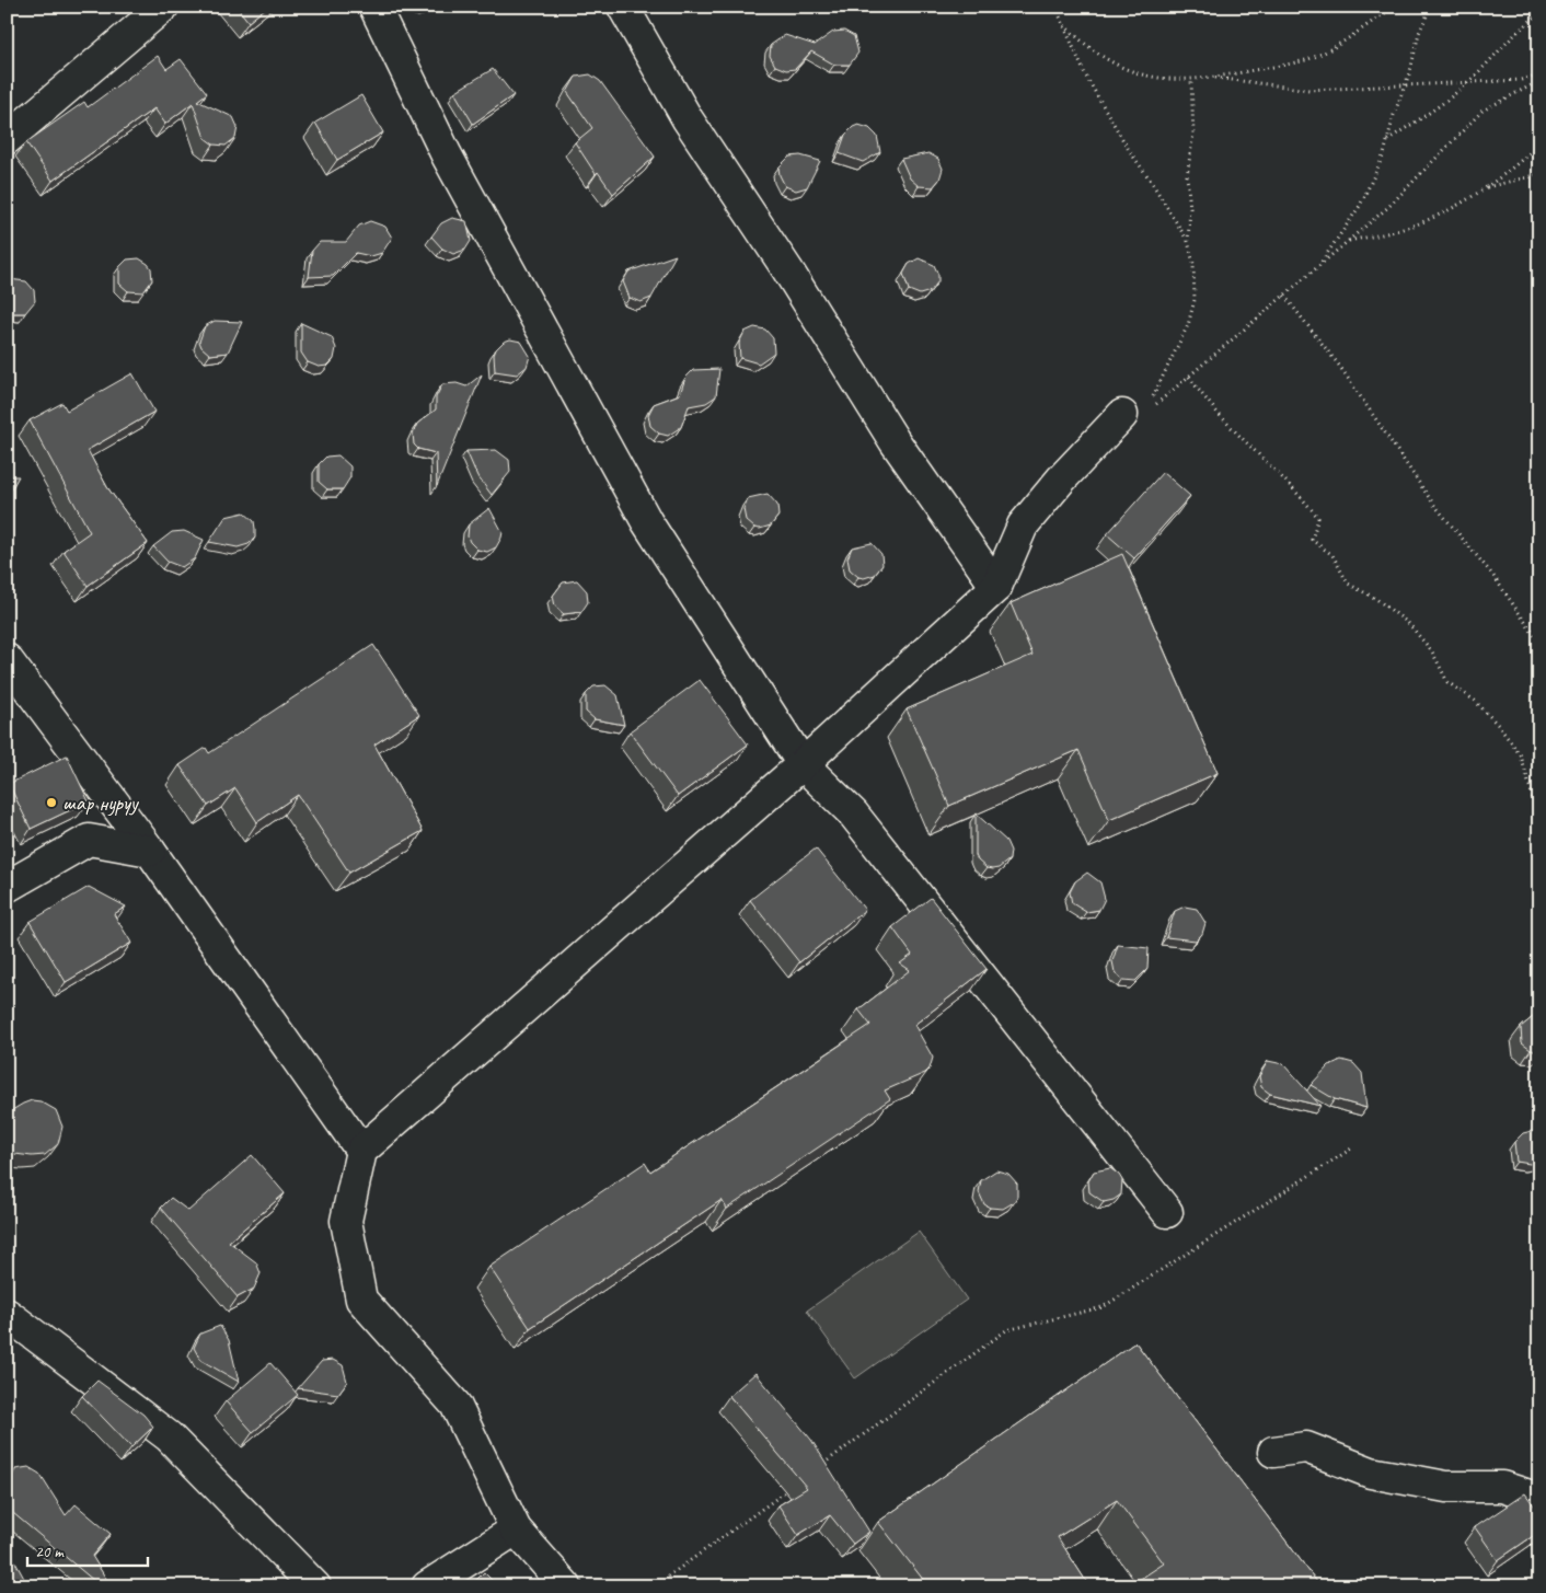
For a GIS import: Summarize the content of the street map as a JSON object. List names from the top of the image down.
{
  "places": ["шар нуруу"],
  "scale_bar": "20 m"
}
